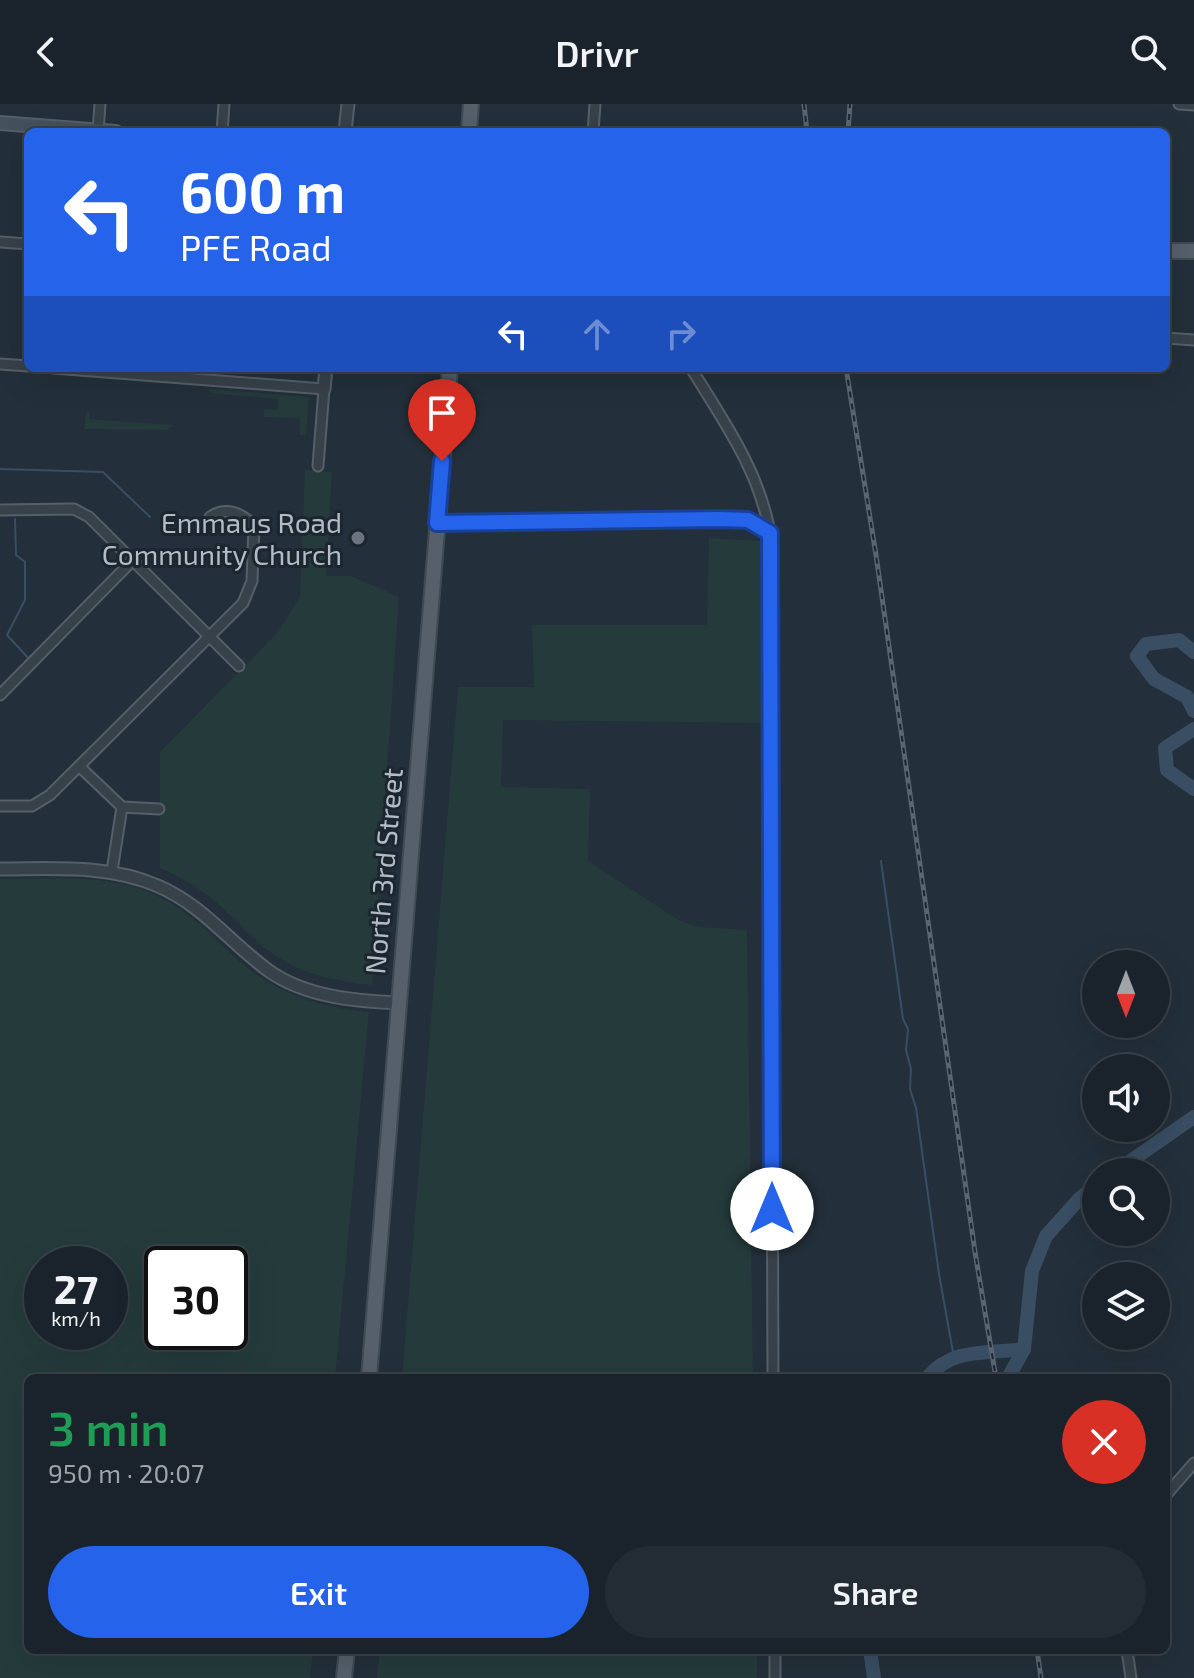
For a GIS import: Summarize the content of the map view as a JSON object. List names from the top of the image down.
{
  "streets": {
    "main road": ["North 3rd Street"]
  },
  "places": ["Emmaus Road Community Church"],
  "north": "bottom",
  "page": {
    "header": "Drivr",
    "turn": ["600 m", "PFE Road"],
    "speed": "27 km/h",
    "limit": "30",
    "heading": ["3 min", "950 m · 20:07"],
    "buttons": ["Exit", "Share"]
  }
}
